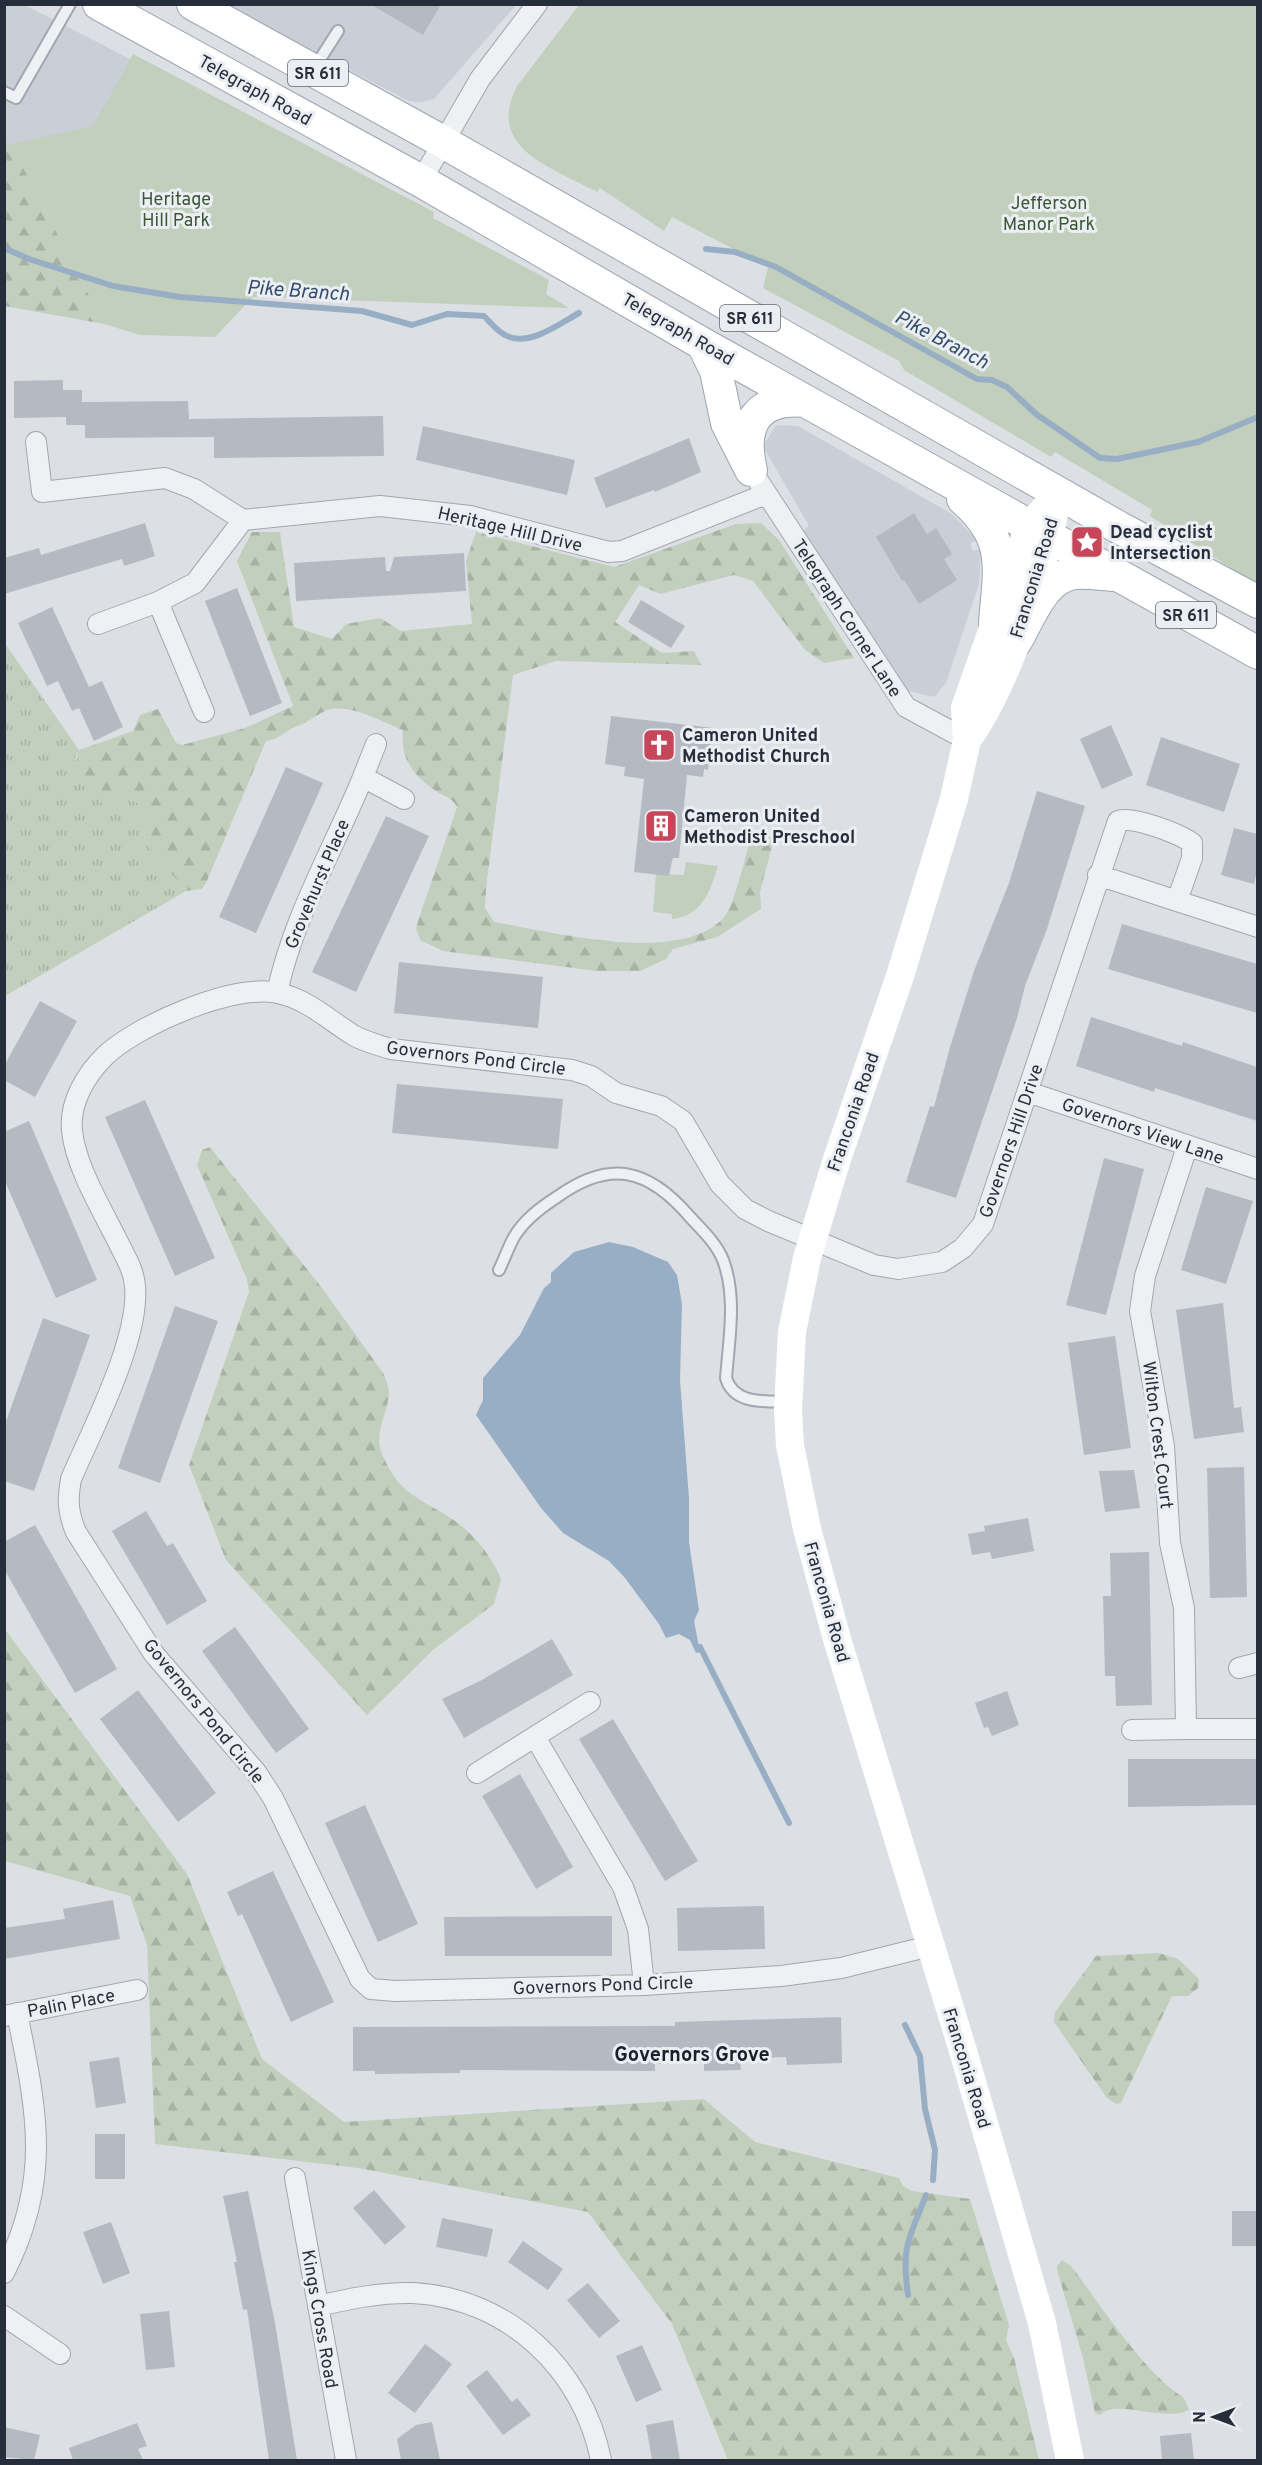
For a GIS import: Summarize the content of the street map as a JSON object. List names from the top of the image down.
{
  "streets": {
    "main road": ["SR 611", "Telegraph Road", "Franconia Road"],
    "street": [
      "Heritage Hill Drive",
      "Telegraph Corner Lane",
      "Grovehurst Place",
      "Governors Pond Circle",
      "Governors View Lane",
      "Governors Hill Drive",
      "Wilton Crest Court",
      "Palin Place",
      "Kings Cross Road"
    ]
  },
  "crossings": [
    ["SR 611", "Franconia Road"],
    ["Telegraph Road", "Franconia Road"],
    ["Heritage Hill Drive", "Telegraph Corner Lane"],
    ["Franconia Road", "Telegraph Corner Lane"],
    ["Franconia Road", "Governors Pond Circle"],
    ["Franconia Road", "Governors Hill Drive"],
    ["Grovehurst Place", "Governors Pond Circle"],
    ["Governors Pond Circle", "Governors Hill Drive"],
    ["Governors View Lane", "Governors Hill Drive"],
    ["Governors View Lane", "Wilton Crest Court"]
  ],
  "districts": ["Governors Grove"],
  "water": ["Pike Branch"],
  "parks": ["Heritage Hill Park", "Jefferson Manor Park"],
  "places": {
    "place": ["Dead cyclist Intersection"],
    "church": ["Cameron United Methodist Church"],
    "building": ["Cameron United Methodist Preschool"]
  },
  "north": "left"
}
